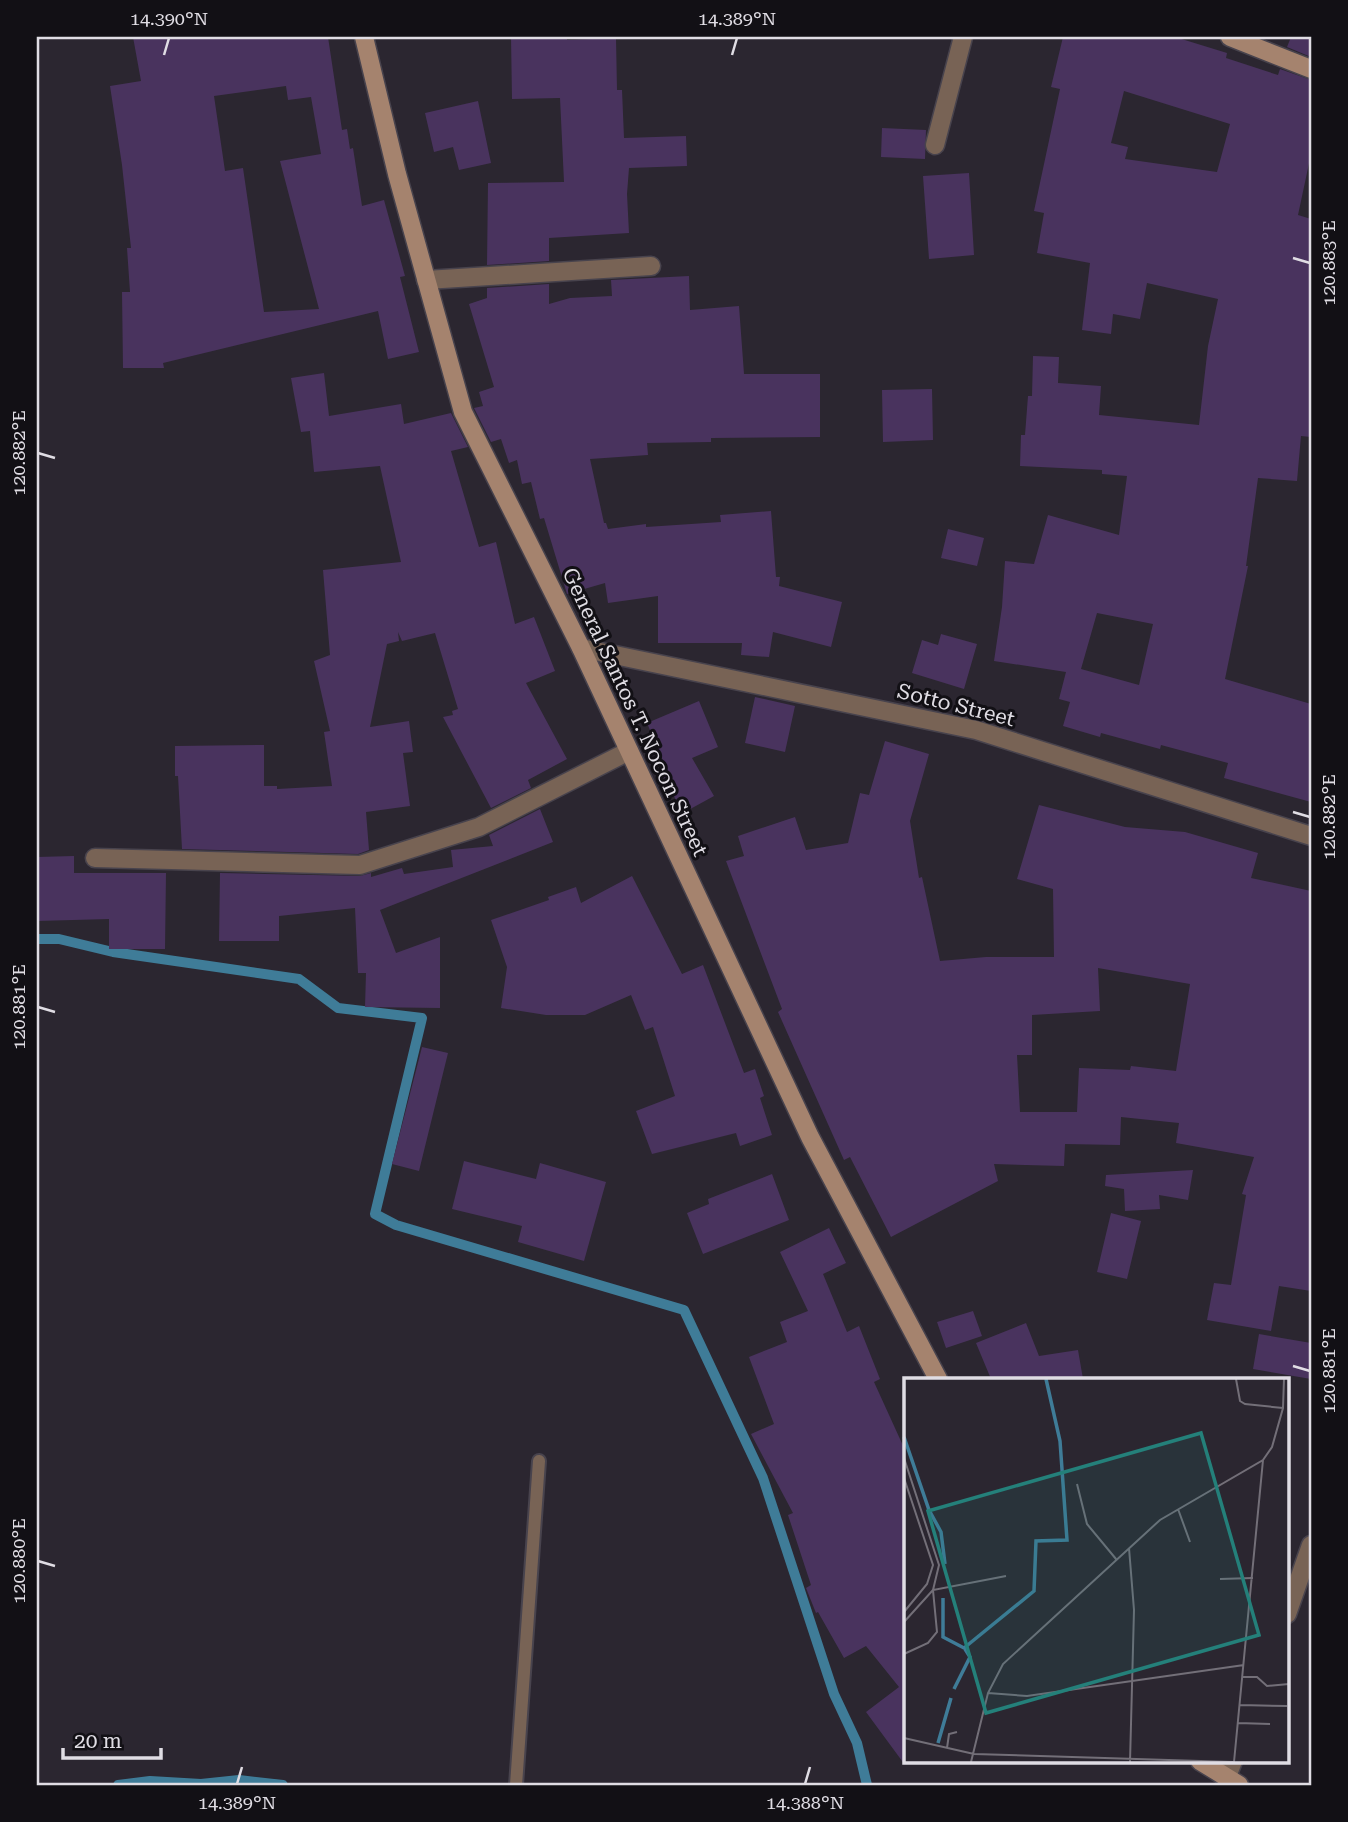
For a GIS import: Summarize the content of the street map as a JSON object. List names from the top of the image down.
{
  "streets": {
    "main road": ["General Santos T. Nocon Street"],
    "street": ["Sotto Street"]
  },
  "crossings": [
    ["Sotto Street", "General Santos T. Nocon Street"]
  ],
  "scale_bar": "20 m",
  "coordinates": [
    "14.390°N",
    "14.389°N",
    "120.883°E",
    "120.882°E",
    "120.881°E",
    "120.880°E",
    "14.388°N"
  ]
}
